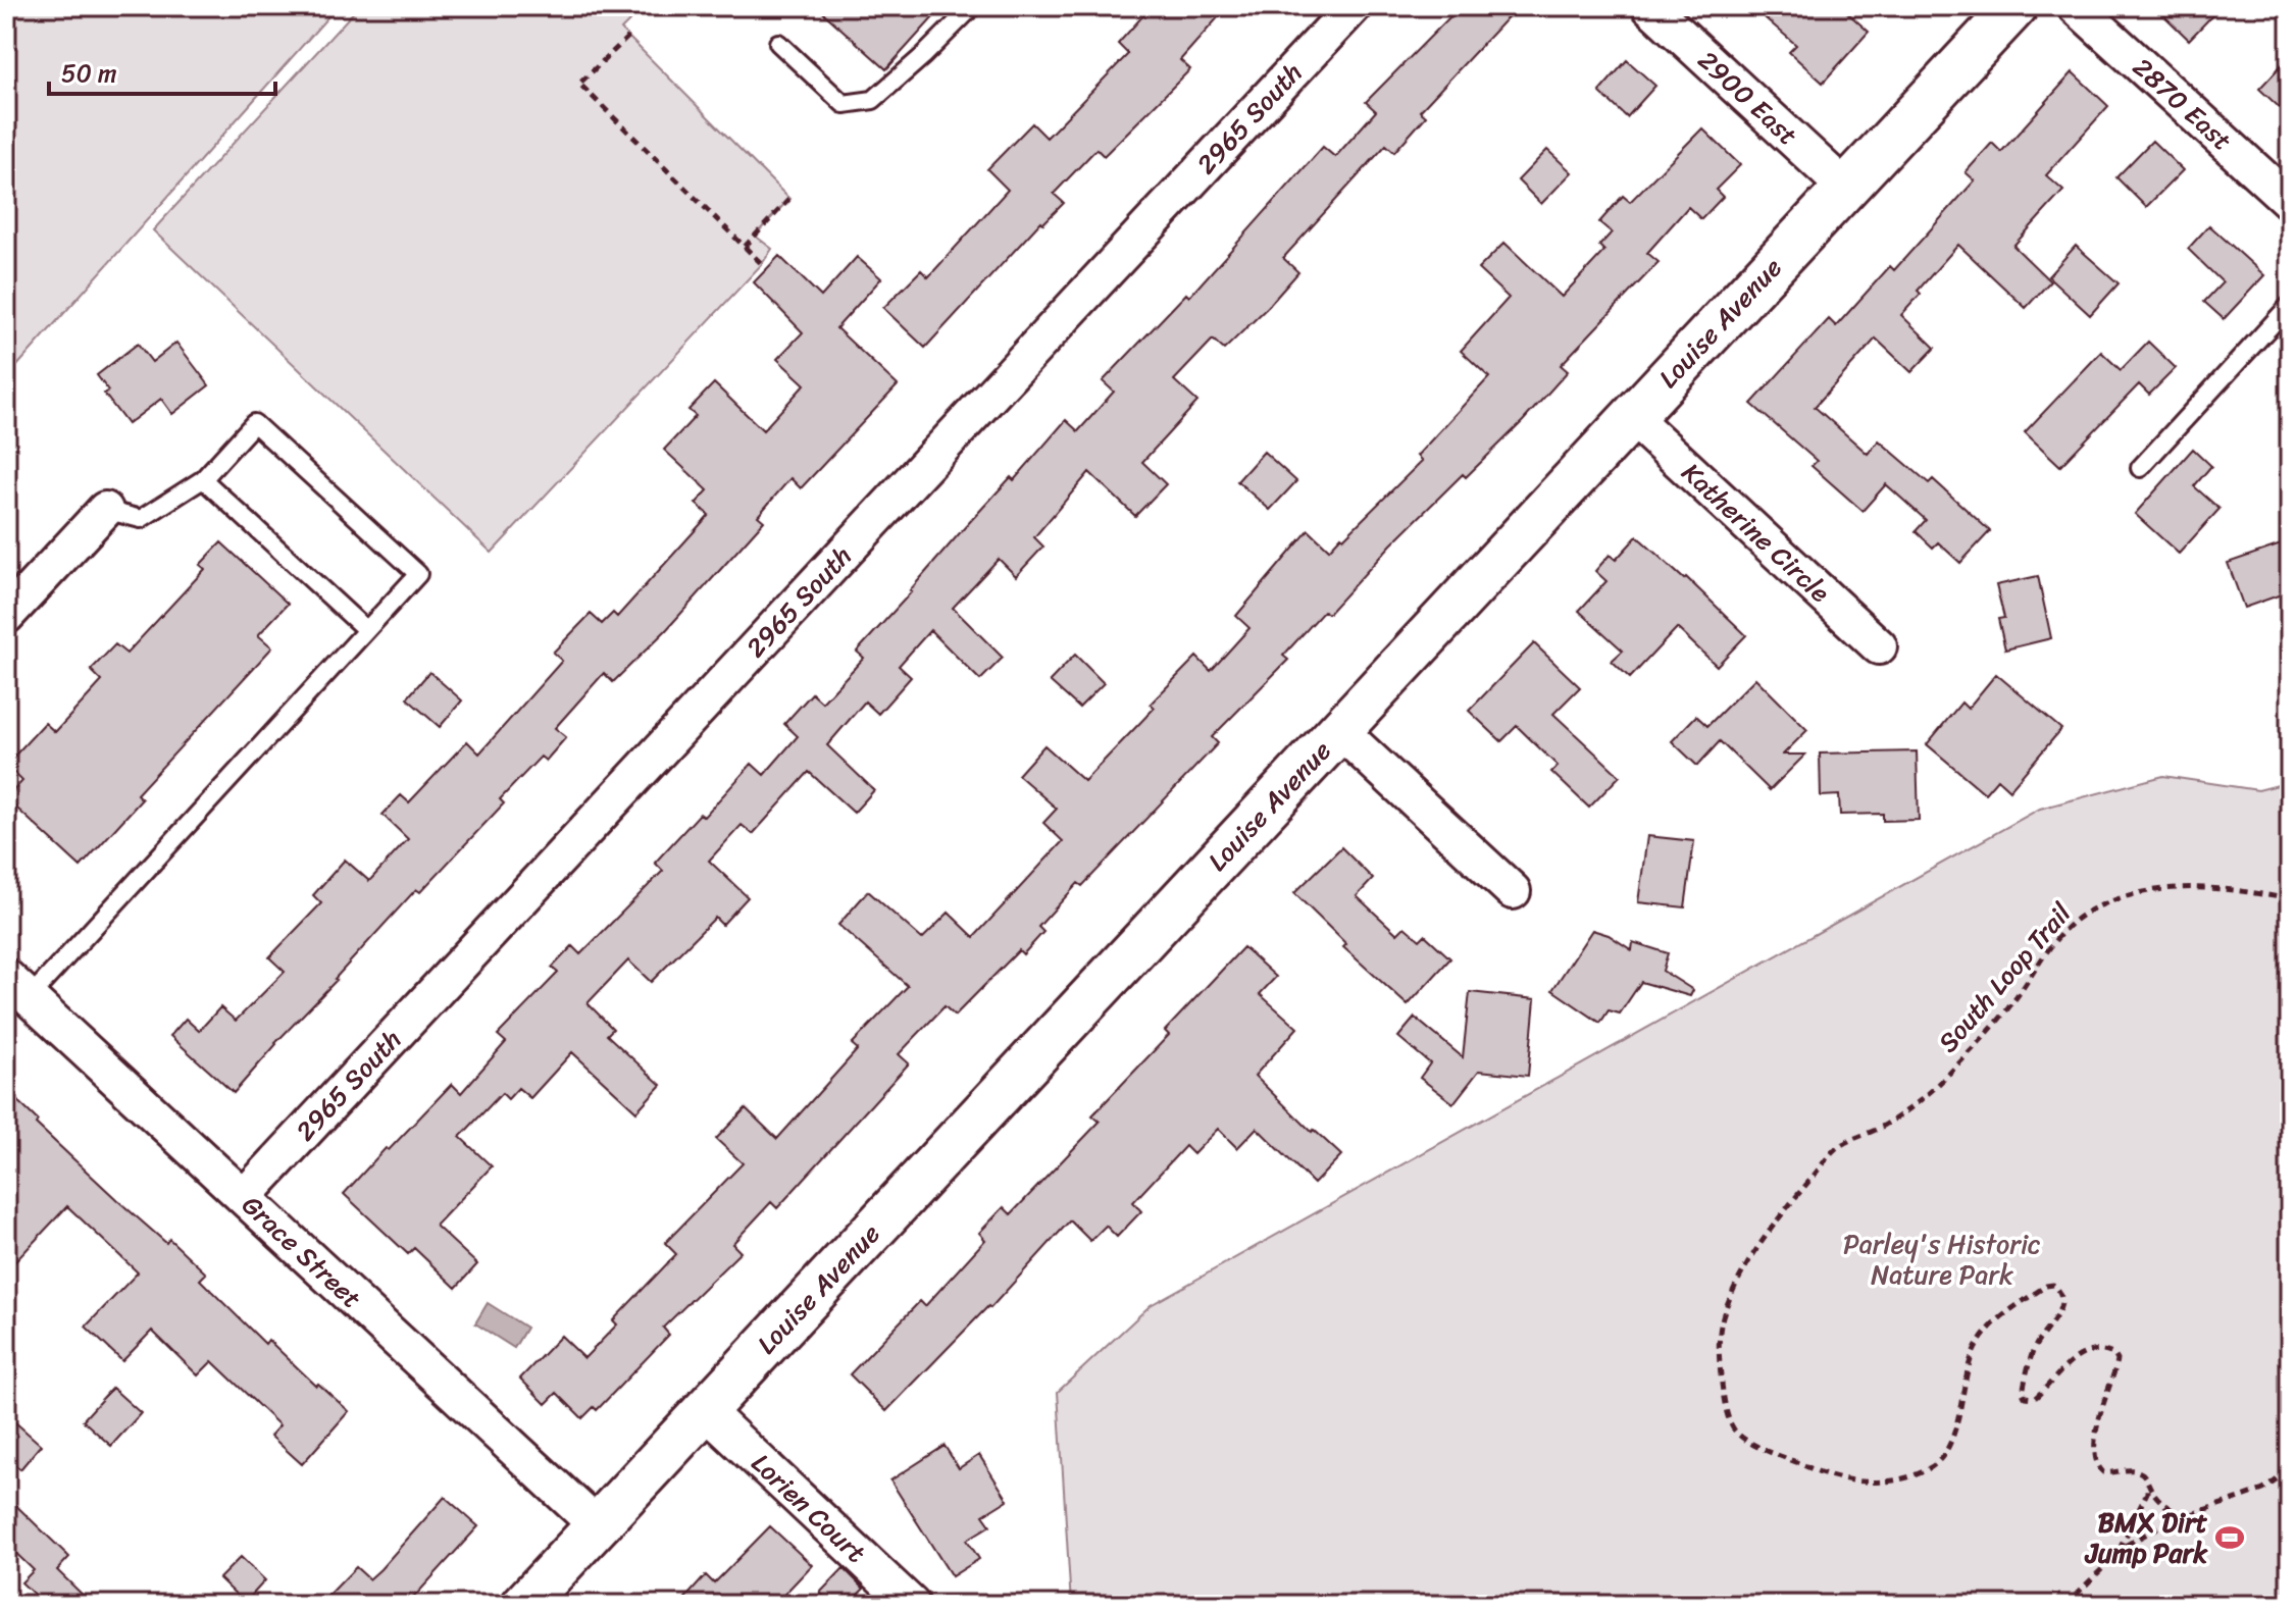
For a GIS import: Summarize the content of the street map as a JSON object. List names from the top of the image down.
{
  "streets": {
    "street": [
      "2900 East",
      "2870 East",
      "2965 South",
      "Louise Avenue",
      "Katherine Circle",
      "Grace Street",
      "Lorien Court"
    ],
    "path": ["South Loop Trail"]
  },
  "crossings": [
    ["2900 East", "Louise Avenue"],
    ["2965 South", "Grace Street"],
    ["Louise Avenue", "Katherine Circle"],
    ["Louise Avenue", "Grace Street"],
    ["Louise Avenue", "Lorien Court"]
  ],
  "parks": ["Parley's Historic Nature Park"],
  "places": {
    "sports": ["BMX Dirt Jump Park"]
  },
  "scale_bar": "50 m"
}
